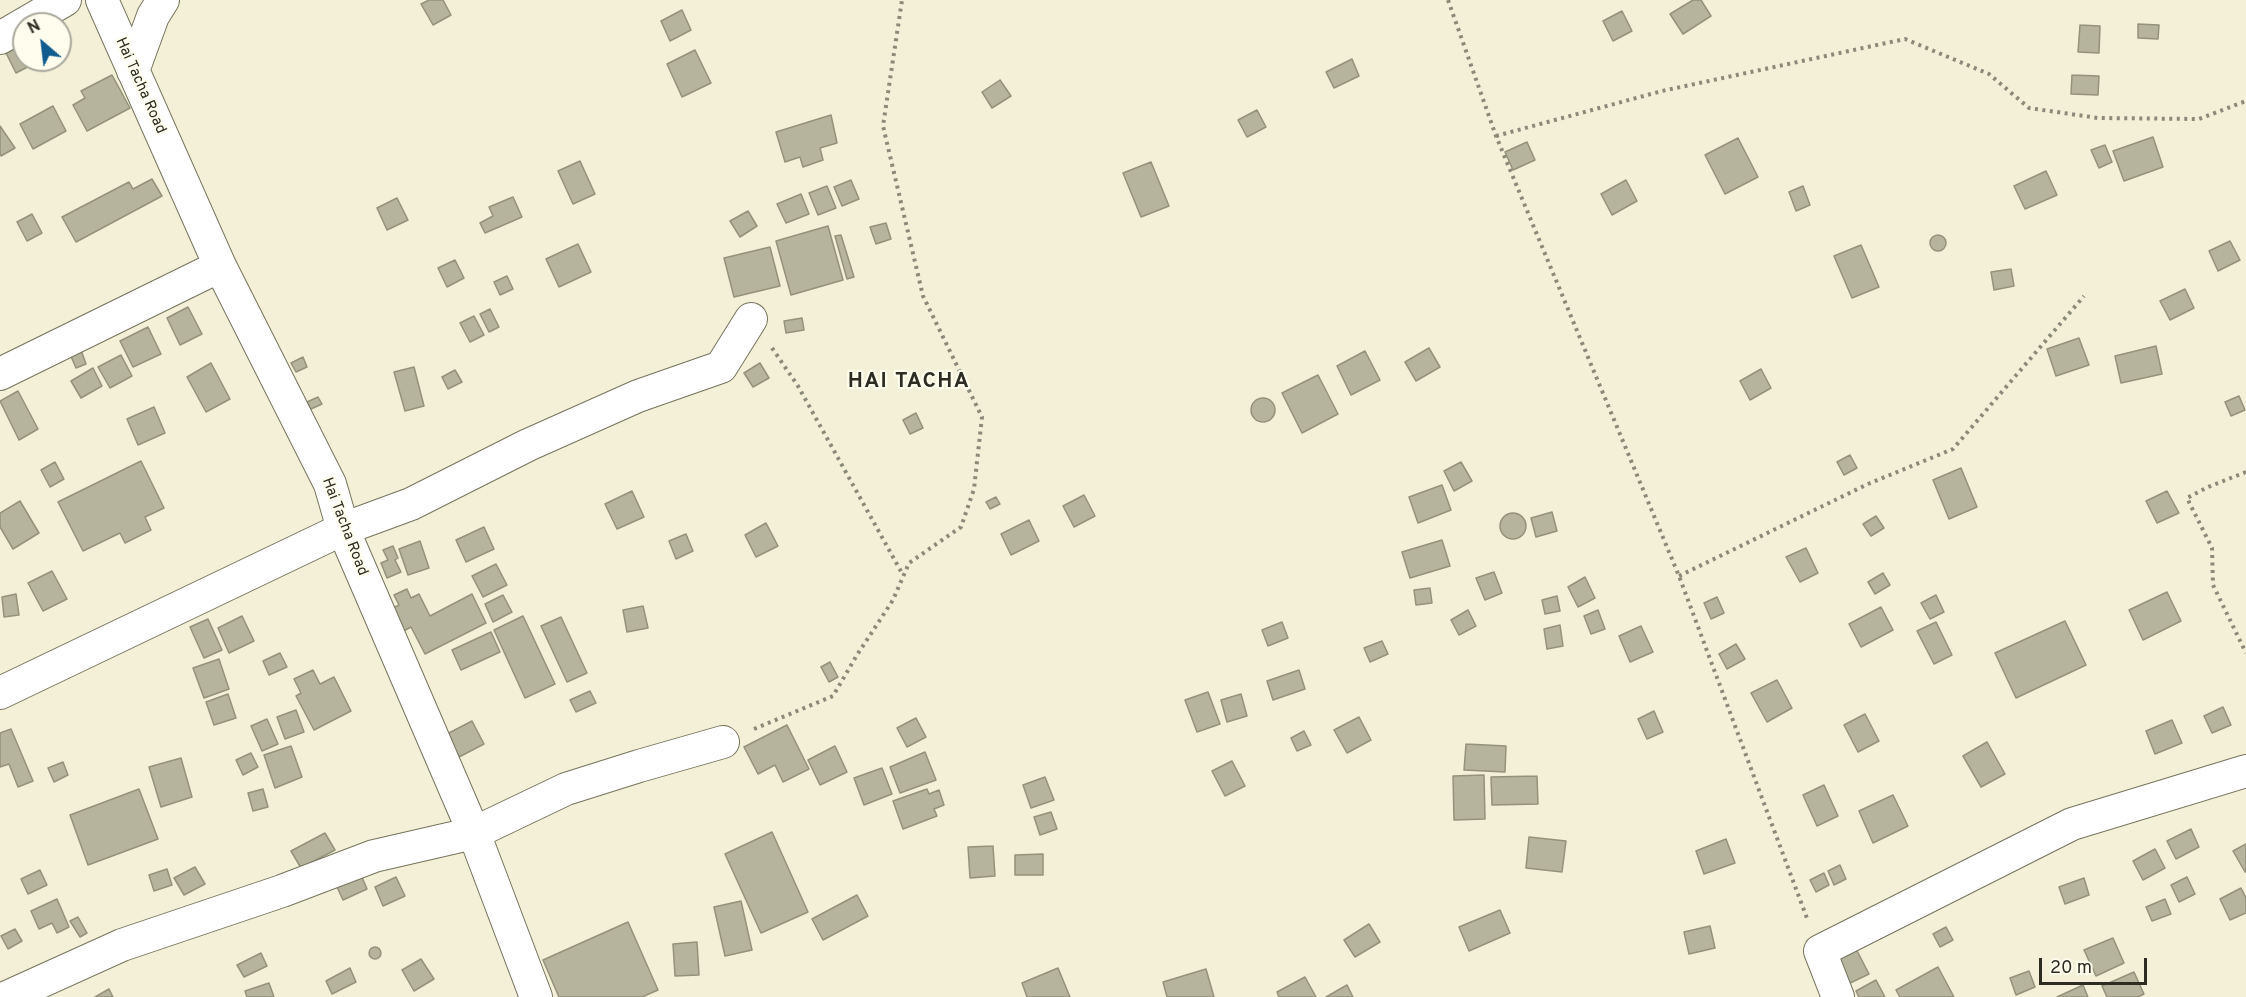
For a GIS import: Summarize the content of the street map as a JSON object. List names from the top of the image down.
{
  "streets": {
    "street": ["Hai Tacha Road"]
  },
  "districts": ["HAI TACHA"],
  "scale_bar": "20 m",
  "north": "top left"
}
